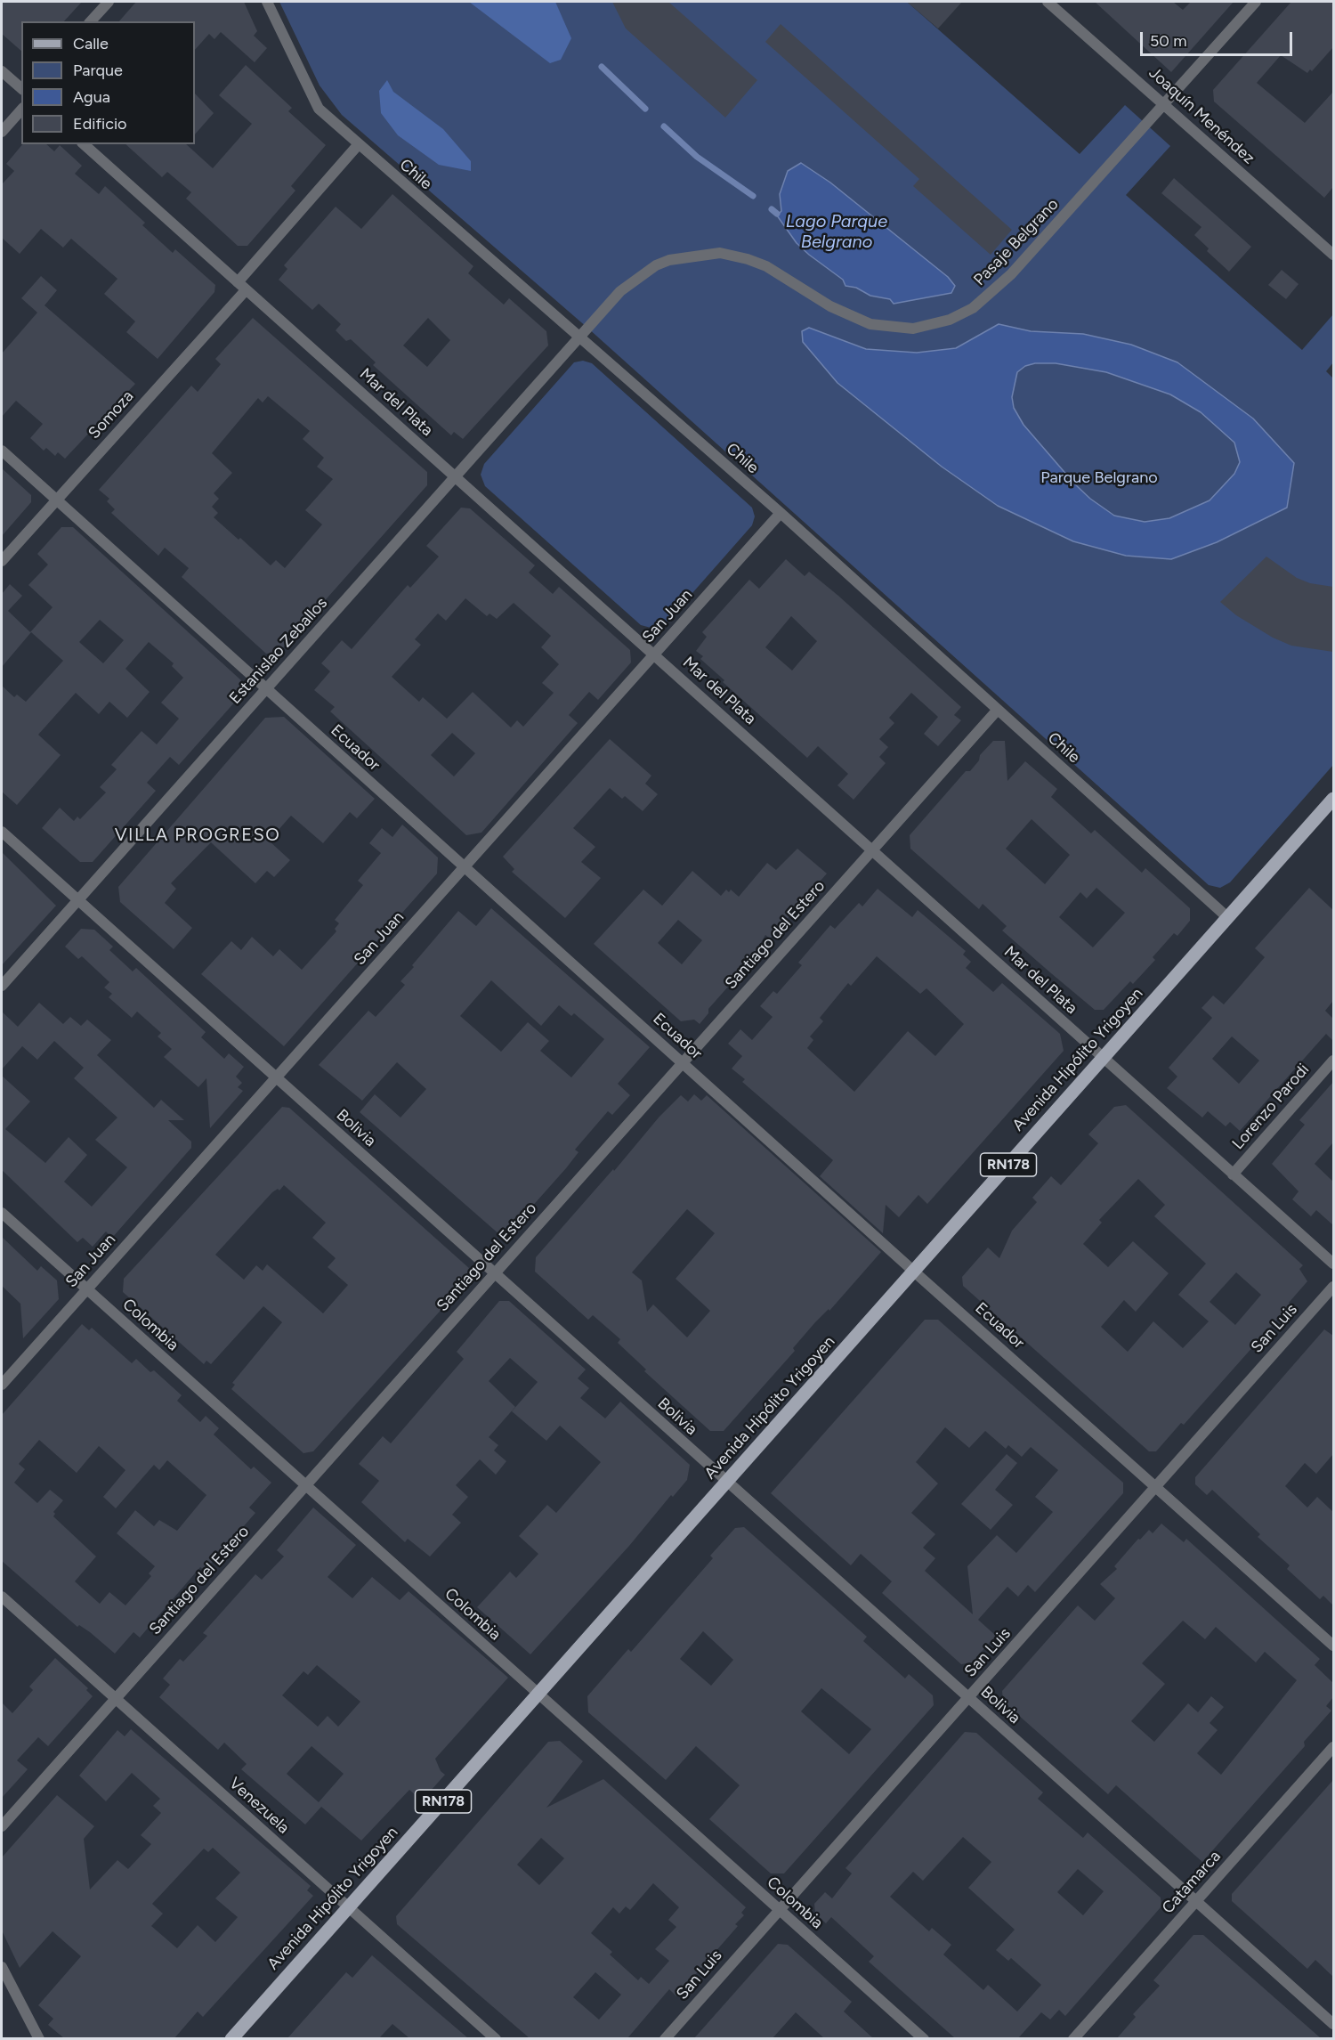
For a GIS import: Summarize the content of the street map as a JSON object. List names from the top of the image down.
{
  "streets": {
    "main road": ["Avenida Hipólito Yrigoyen", "RN178"],
    "street": [
      "Joaquín Menéndez",
      "Chile",
      "Pasaje Belgrano",
      "Mar del Plata",
      "Somoza",
      "San Juan",
      "Estanislao Zeballos",
      "Ecuador",
      "Santiago del Estero",
      "Lorenzo Parodi",
      "Bolivia",
      "Colombia",
      "San Luis",
      "Venezuela",
      "Catamarca"
    ]
  },
  "crossings": [
    ["Joaquín Menéndez", "Pasaje Belgrano"],
    ["Chile", "Pasaje Belgrano"],
    ["Chile", "Somoza"],
    ["Chile", "San Juan"],
    ["Chile", "Estanislao Zeballos"],
    ["Chile", "Santiago del Estero"],
    ["Chile", "Avenida Hipólito Yrigoyen"],
    ["Pasaje Belgrano", "Estanislao Zeballos"],
    ["Mar del Plata", "Somoza"],
    ["Mar del Plata", "San Juan"],
    ["Mar del Plata", "Estanislao Zeballos"],
    ["Mar del Plata", "Santiago del Estero"],
    ["Mar del Plata", "Avenida Hipólito Yrigoyen"],
    ["Mar del Plata", "Lorenzo Parodi"],
    ["Somoza", "Ecuador"],
    ["San Juan", "Ecuador"],
    ["San Juan", "Bolivia"],
    ["San Juan", "Colombia"],
    ["Estanislao Zeballos", "Ecuador"],
    ["Estanislao Zeballos", "Bolivia"],
    ["Ecuador", "Santiago del Estero"],
    ["Ecuador", "Avenida Hipólito Yrigoyen"],
    ["Ecuador", "San Luis"],
    ["Santiago del Estero", "Bolivia"],
    ["Santiago del Estero", "Colombia"],
    ["Santiago del Estero", "Venezuela"],
    ["Avenida Hipólito Yrigoyen", "Bolivia"],
    ["Avenida Hipólito Yrigoyen", "Colombia"],
    ["Avenida Hipólito Yrigoyen", "Venezuela"],
    ["Bolivia", "San Luis"],
    ["Bolivia", "Catamarca"],
    ["Colombia", "San Luis"]
  ],
  "districts": ["VILLA PROGRESO"],
  "water": ["Lago Parque Belgrano"],
  "parks": ["Parque Belgrano"],
  "legend": [
    "Calle",
    "Parque",
    "Agua",
    "Edificio"
  ],
  "scale_bar": "50 m"
}
